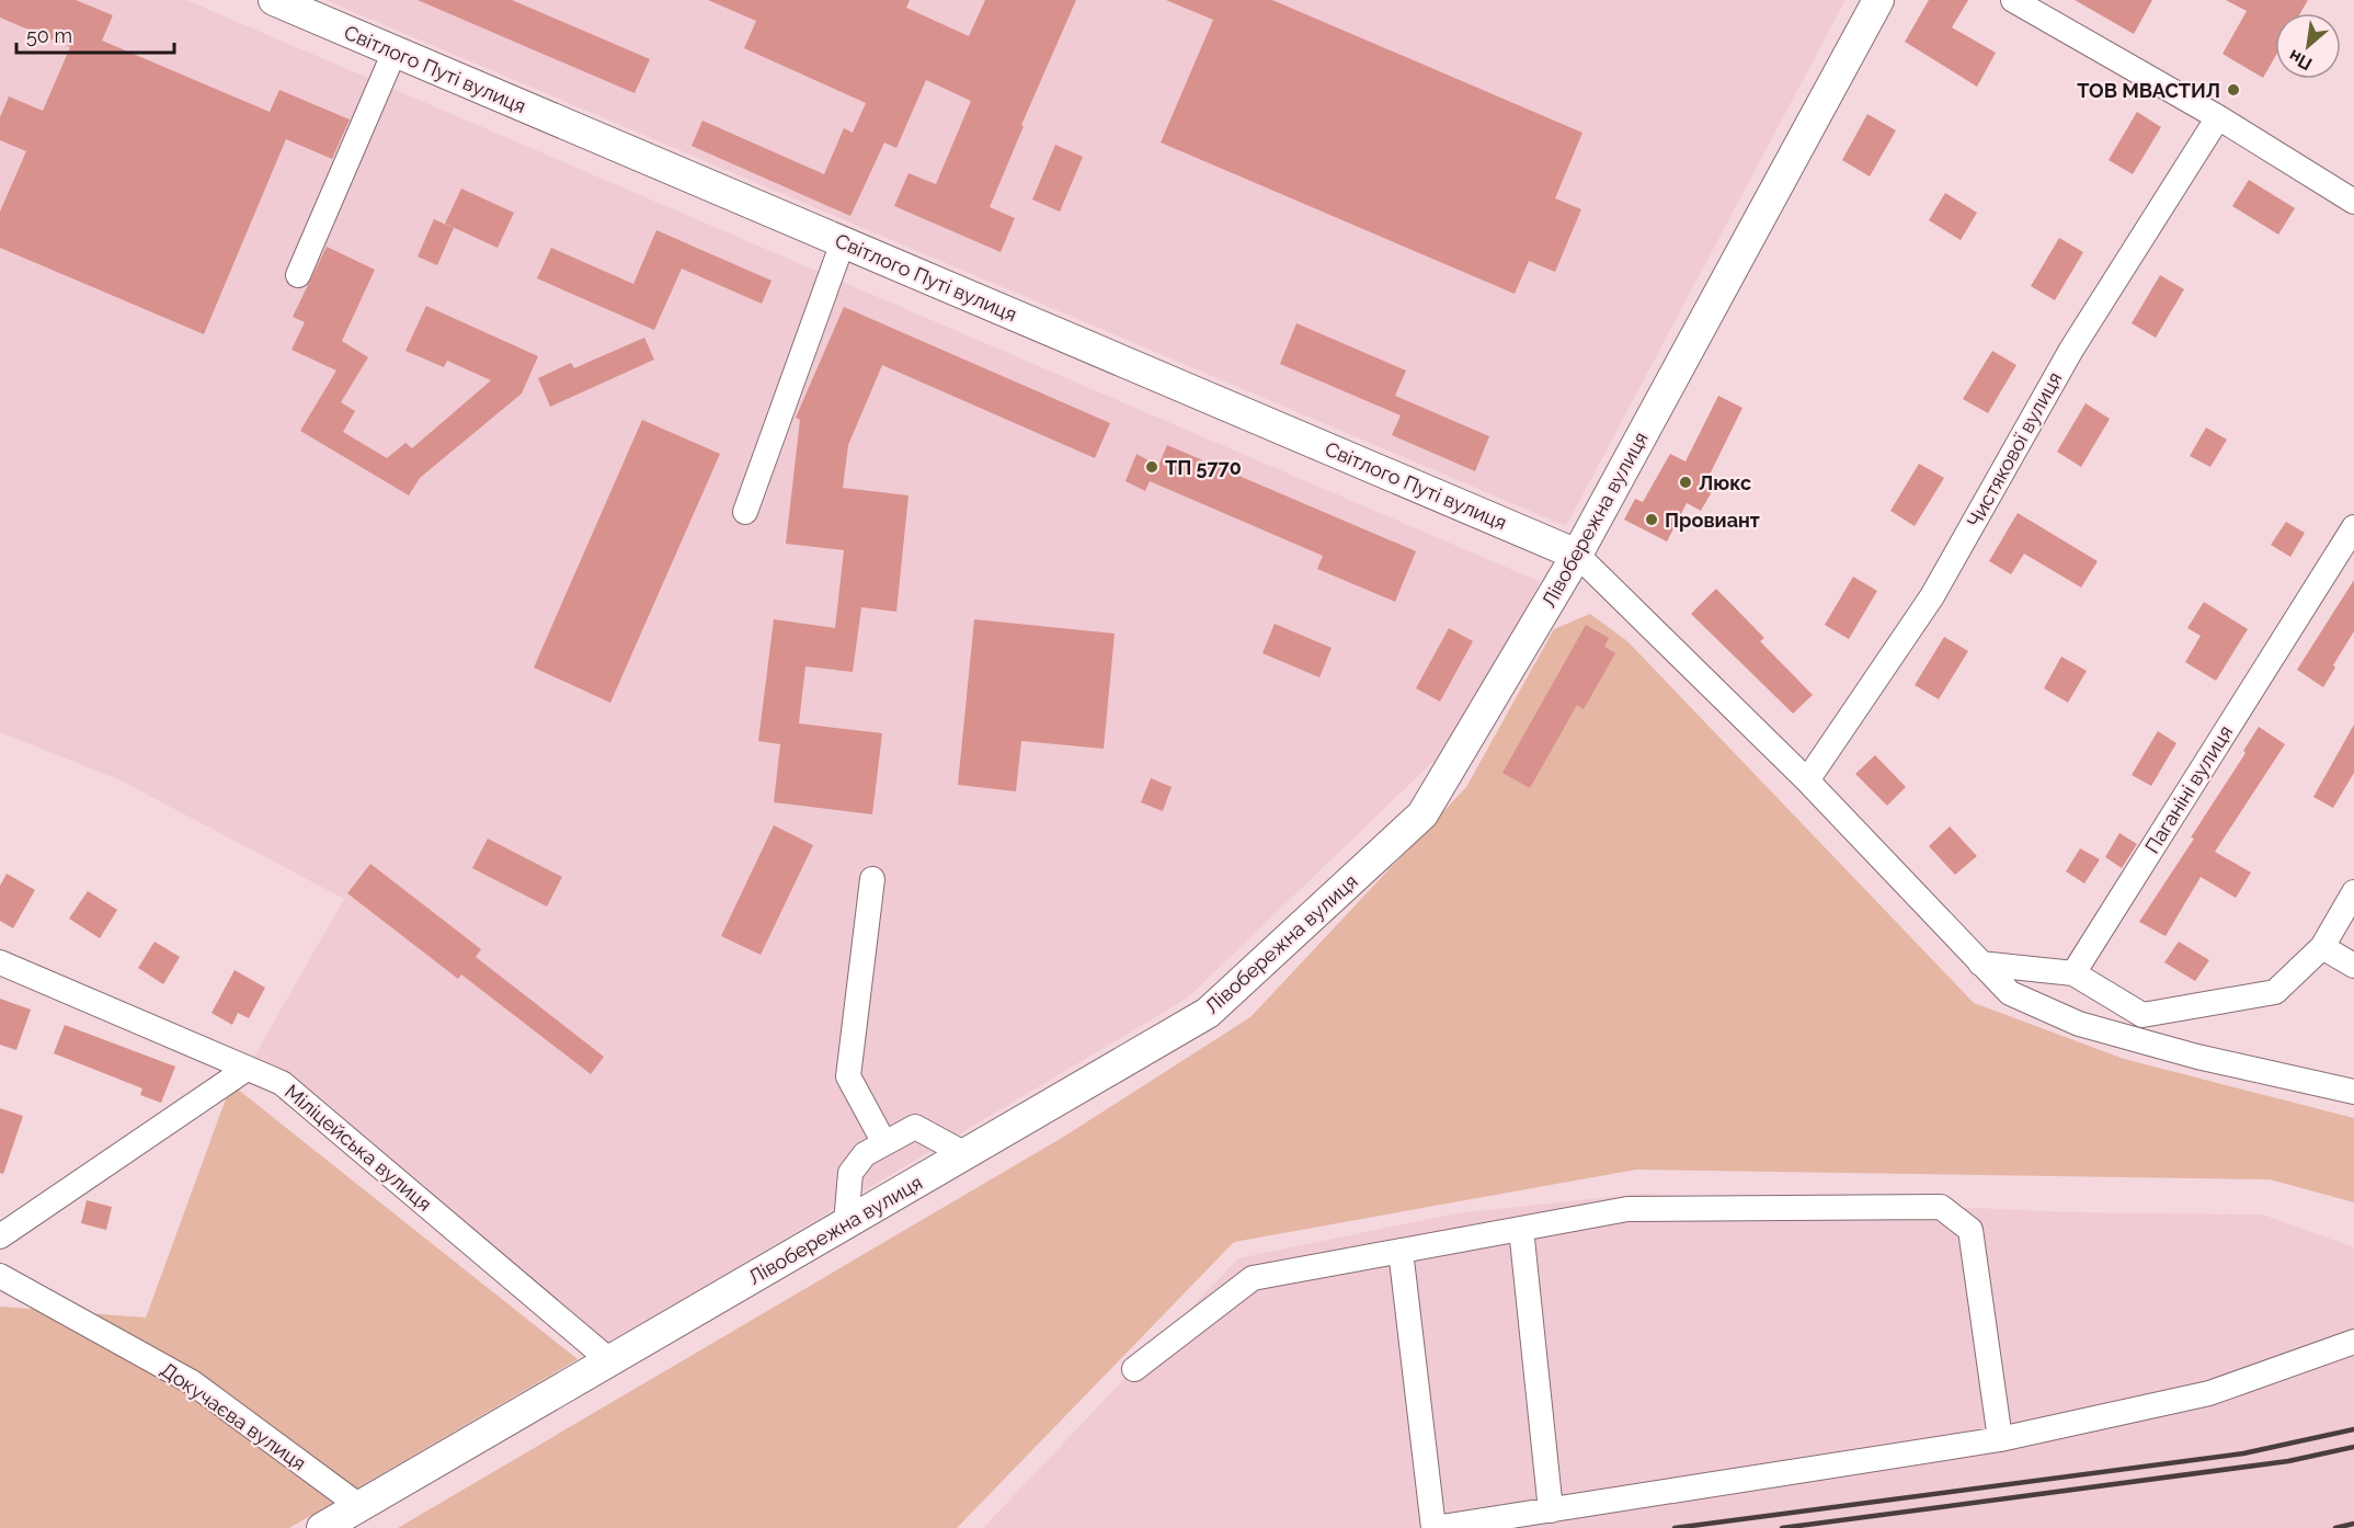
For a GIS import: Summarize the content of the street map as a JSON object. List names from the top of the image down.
{
  "streets": {
    "main road": ["Світлого Путі вулиця", "Лівобережна вулиця"],
    "street": [
      "Чистякової вулиця",
      "Паганіні вулиця",
      "Міліцейська вулиця",
      "Докучаєва вулиця"
    ]
  },
  "crossings": [
    ["Світлого Путі вулиця", "Лівобережна вулиця"],
    ["Лівобережна вулиця", "Міліцейська вулиця"],
    ["Лівобережна вулиця", "Докучаєва вулиця"]
  ],
  "places": [
    "ТОВ МВАСТИЛ",
    "ТП 5770",
    "Люкс",
    "Провиант"
  ],
  "scale_bar": "50 m",
  "north": "bottom left"
}
